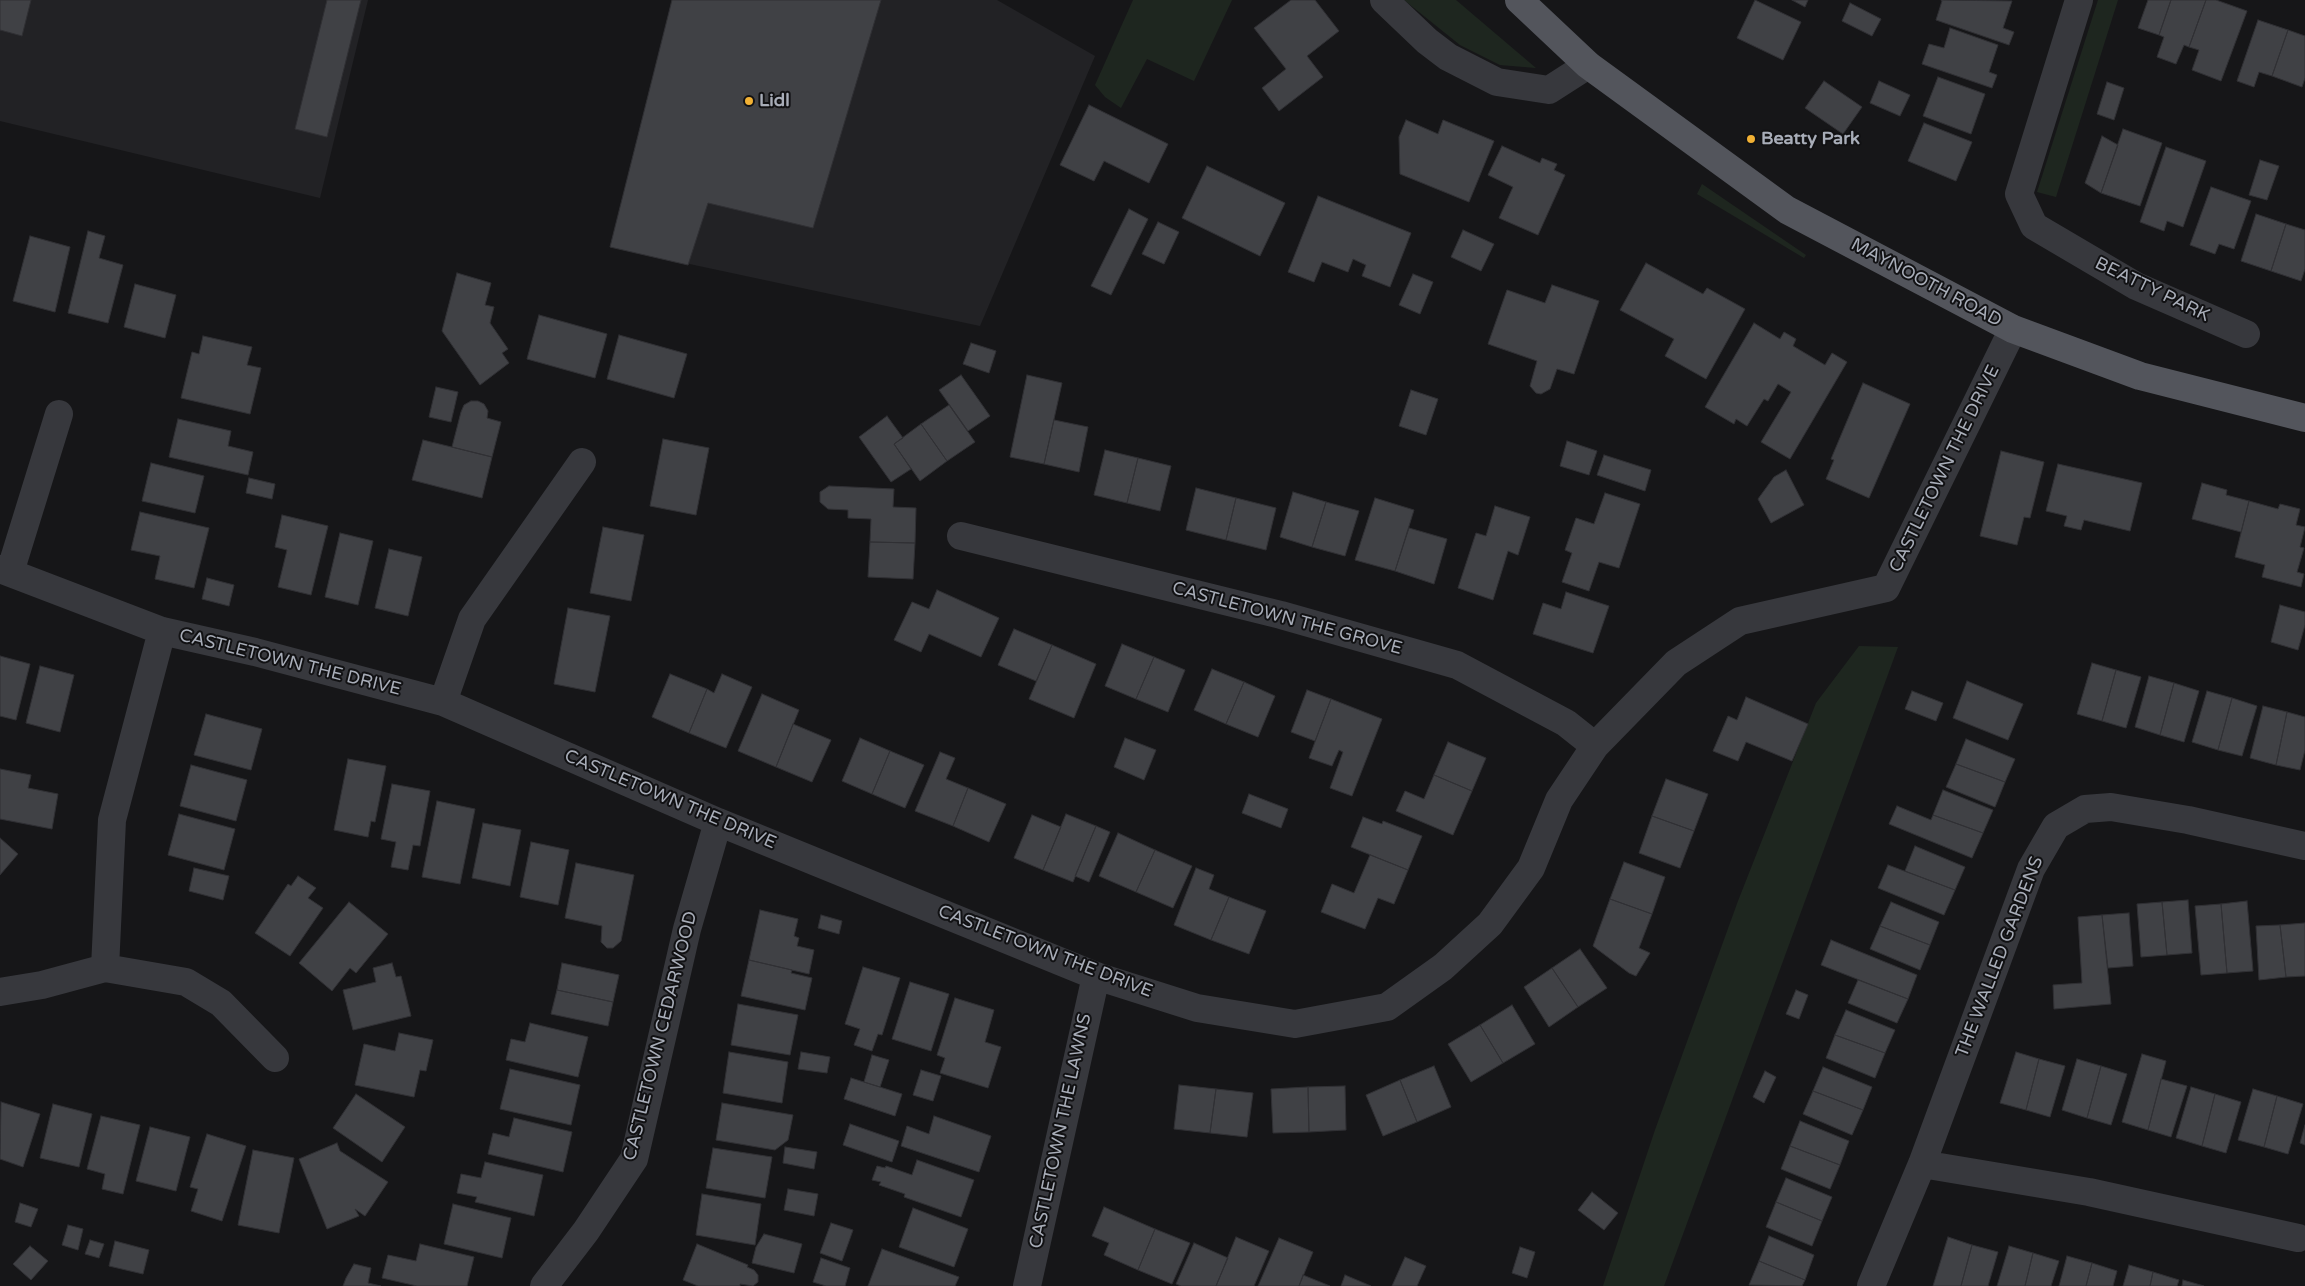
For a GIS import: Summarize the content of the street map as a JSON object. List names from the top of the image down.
{
  "streets": {
    "main road": ["MAYNOOTH ROAD"],
    "street": [
      "BEATTY PARK",
      "CASTLETOWN THE DRIVE",
      "CASTLETOWN THE GROVE",
      "THE WALLED GARDENS",
      "CASTLETOWN CEDARWOOD",
      "CASTLETOWN THE LAWNS"
    ]
  },
  "crossings": [
    ["MAYNOOTH ROAD", "CASTLETOWN THE DRIVE"],
    ["CASTLETOWN THE DRIVE", "CASTLETOWN THE GROVE"],
    ["CASTLETOWN THE DRIVE", "CASTLETOWN CEDARWOOD"],
    ["CASTLETOWN THE DRIVE", "CASTLETOWN THE LAWNS"]
  ],
  "places": ["Lidl", "Beatty Park"]
}
